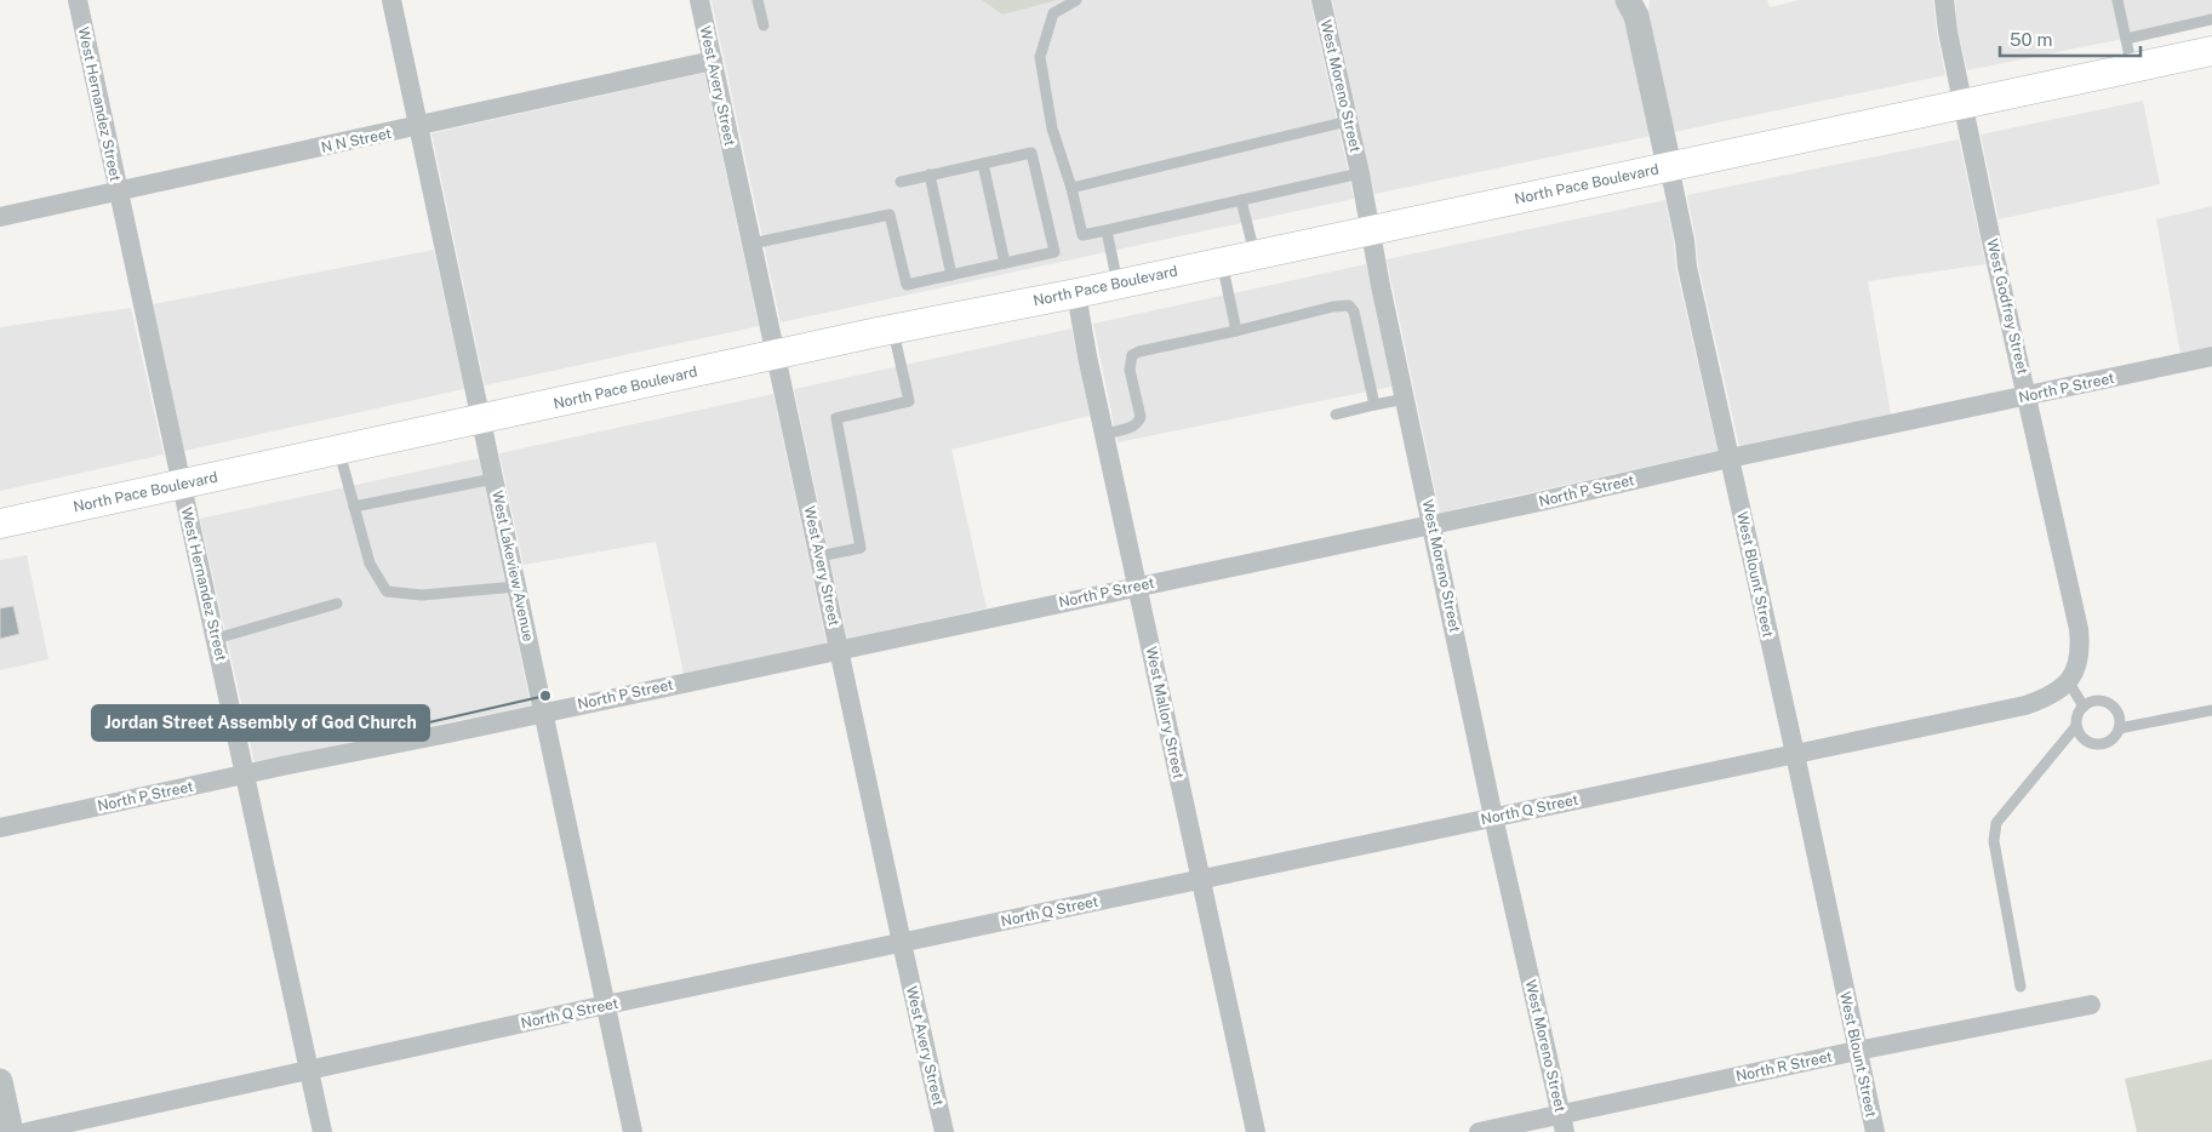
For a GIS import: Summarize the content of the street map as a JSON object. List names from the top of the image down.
{
  "streets": {
    "main road": ["North Pace Boulevard"],
    "street": [
      "West Avery Street",
      "West Moreno Street",
      "West Hernandez Street",
      "N N Street",
      "West Godfrey Street",
      "North P Street",
      "West Lakeview Avenue",
      "West Blount Street",
      "West Mallory Street",
      "North Q Street",
      "North R Street"
    ]
  },
  "crossings": [
    ["West Avery Street", "N N Street"],
    ["West Avery Street", "North Pace Boulevard"],
    ["West Avery Street", "North P Street"],
    ["West Avery Street", "North Q Street"],
    ["West Moreno Street", "North Pace Boulevard"],
    ["West Moreno Street", "North P Street"],
    ["West Moreno Street", "North Q Street"],
    ["West Moreno Street", "North R Street"],
    ["West Hernandez Street", "N N Street"],
    ["West Hernandez Street", "North Pace Boulevard"],
    ["West Hernandez Street", "North P Street"],
    ["West Hernandez Street", "North Q Street"],
    ["N N Street", "West Lakeview Avenue"],
    ["North Pace Boulevard", "West Godfrey Street"],
    ["North Pace Boulevard", "West Lakeview Avenue"],
    ["North Pace Boulevard", "West Blount Street"],
    ["North Pace Boulevard", "West Mallory Street"],
    ["West Godfrey Street", "North P Street"],
    ["West Godfrey Street", "North Q Street"],
    ["North P Street", "West Lakeview Avenue"],
    ["North P Street", "West Blount Street"],
    ["North P Street", "West Mallory Street"],
    ["West Lakeview Avenue", "North Q Street"],
    ["West Blount Street", "North Q Street"],
    ["West Blount Street", "North R Street"],
    ["West Mallory Street", "North Q Street"]
  ],
  "places": ["Jordan Street Assembly of God Church"],
  "scale_bar": "50 m"
}
